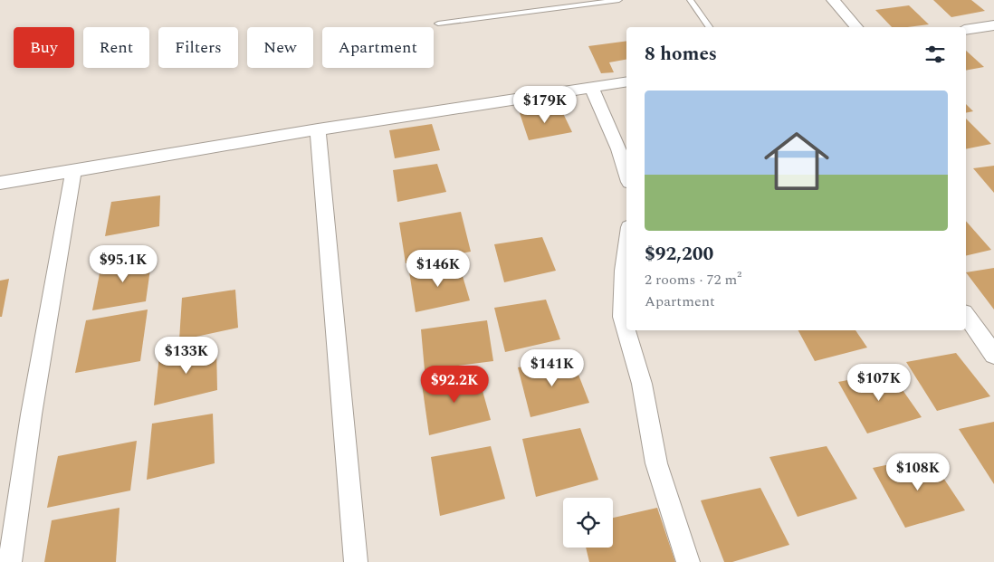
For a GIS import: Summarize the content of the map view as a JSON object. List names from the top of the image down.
{
  "page": {
    "chip": [
      "Buy",
      "Rent",
      "Filters",
      "New",
      "Apartment"
    ],
    "heading": "8 homes",
    "list": [
      {
        "name": "$92,200",
        "note": "2 rooms · 72 m² · Apartment"
      }
    ],
    "price": [
      "$179K",
      "$95.1K",
      "$146K",
      "$133K",
      "$141K",
      "$107K",
      "$92.2K",
      "$108K"
    ]
  }
}
